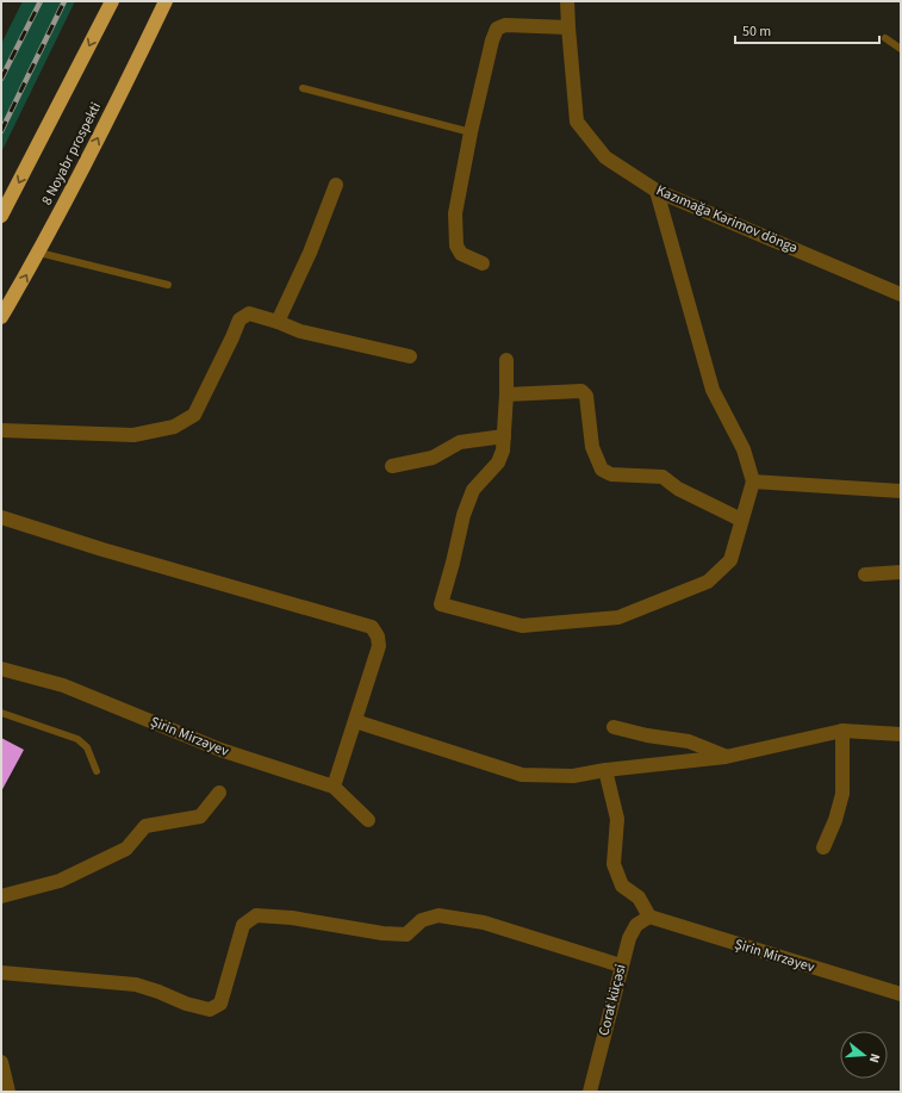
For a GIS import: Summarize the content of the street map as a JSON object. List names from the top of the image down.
{
  "streets": {
    "highway": ["8 Noyabr prospekti"],
    "street": ["Kazımağa Kərimov döngə", "Şirin Mirzəyev", "Corat küçəsi"]
  },
  "crossings": [
    ["Şirin Mirzəyev", "Corat küçəsi"]
  ],
  "scale_bar": "50 m",
  "north": "right"
}
